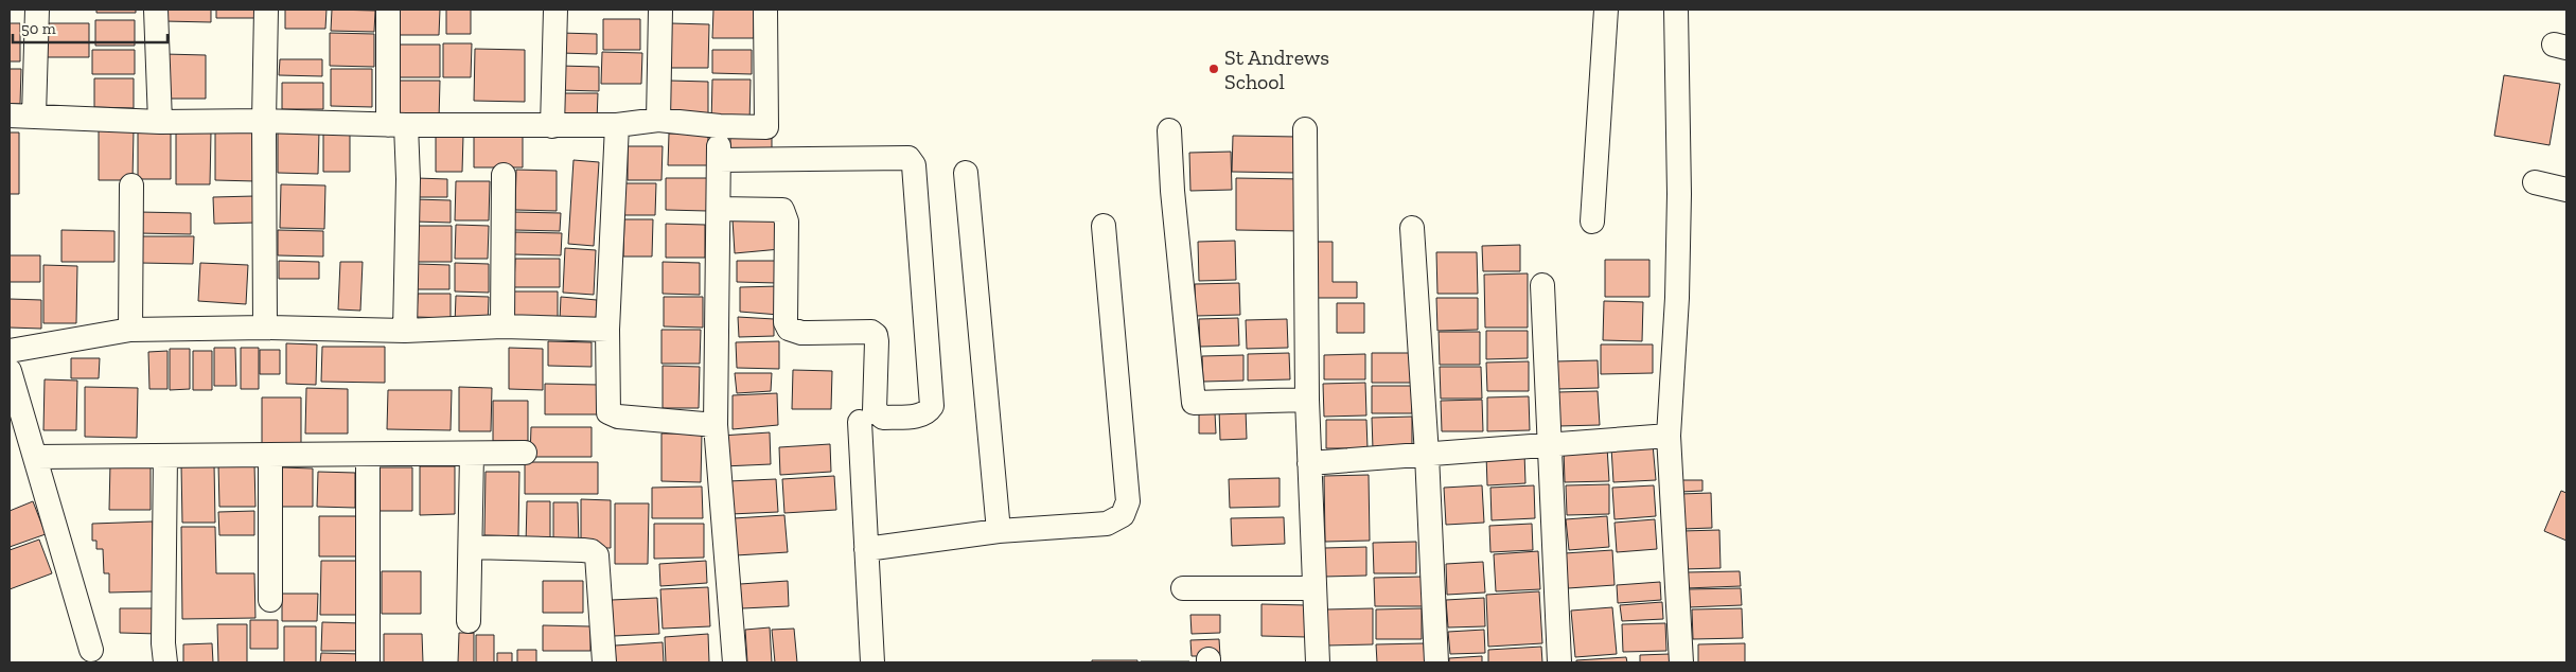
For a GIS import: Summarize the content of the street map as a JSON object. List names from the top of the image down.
{
  "places": ["St Andrews School"],
  "scale_bar": "50 m"
}
